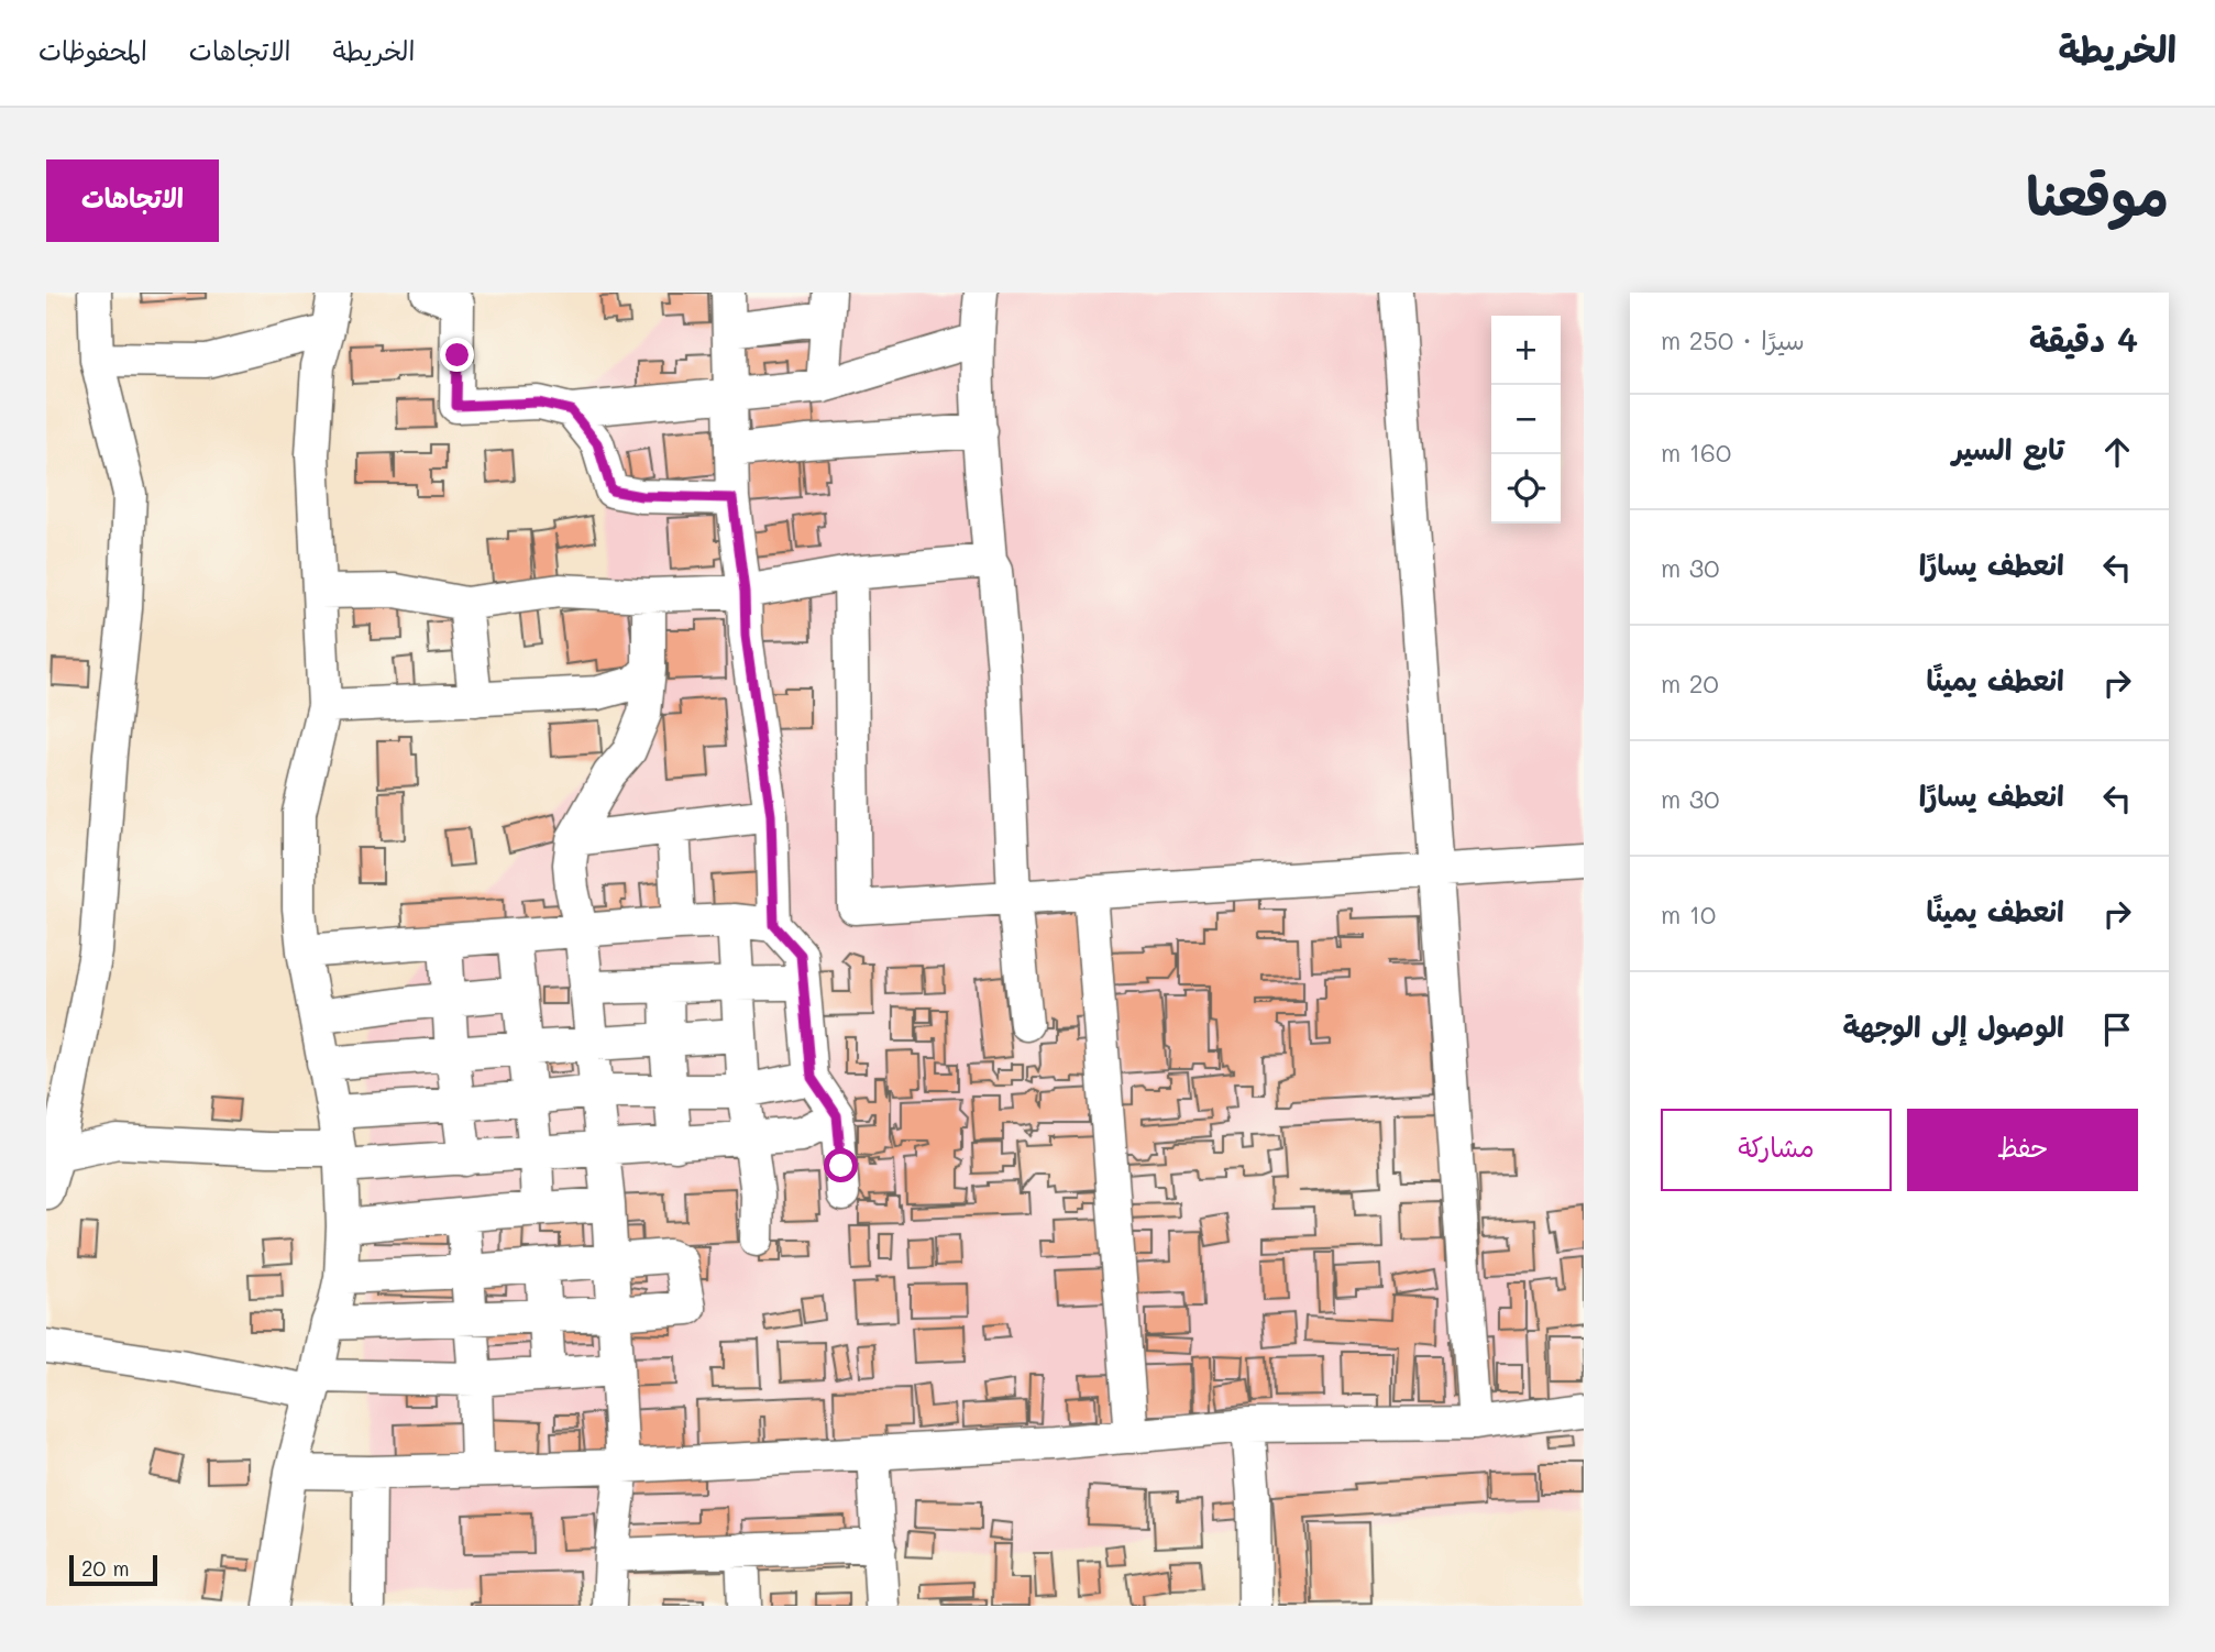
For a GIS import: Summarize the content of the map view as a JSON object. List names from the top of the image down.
{
  "scale_bar": "20 m",
  "page": {
    "header": "الخريطة",
    "nav": ["الخريطة", "الاتجاهات", "المحفوظات"],
    "title": "موقعنا",
    "buttons": [
      "الاتجاهات",
      ["حفظ", "مشاركة"]
    ],
    "heading": ["4 دقيقة", "سيرًا · 250 m"],
    "map_buttons": ["+", "−"],
    "list": [
      ["تابع السير", "160 m"],
      ["انعطف يسارًا", "30 m"],
      ["انعطف يمينًا", "20 m"],
      ["انعطف يسارًا", "30 m"],
      ["انعطف يمينًا", "10 m"],
      "الوصول إلى الوجهة"
    ],
    "scale": "20 m"
  }
}
